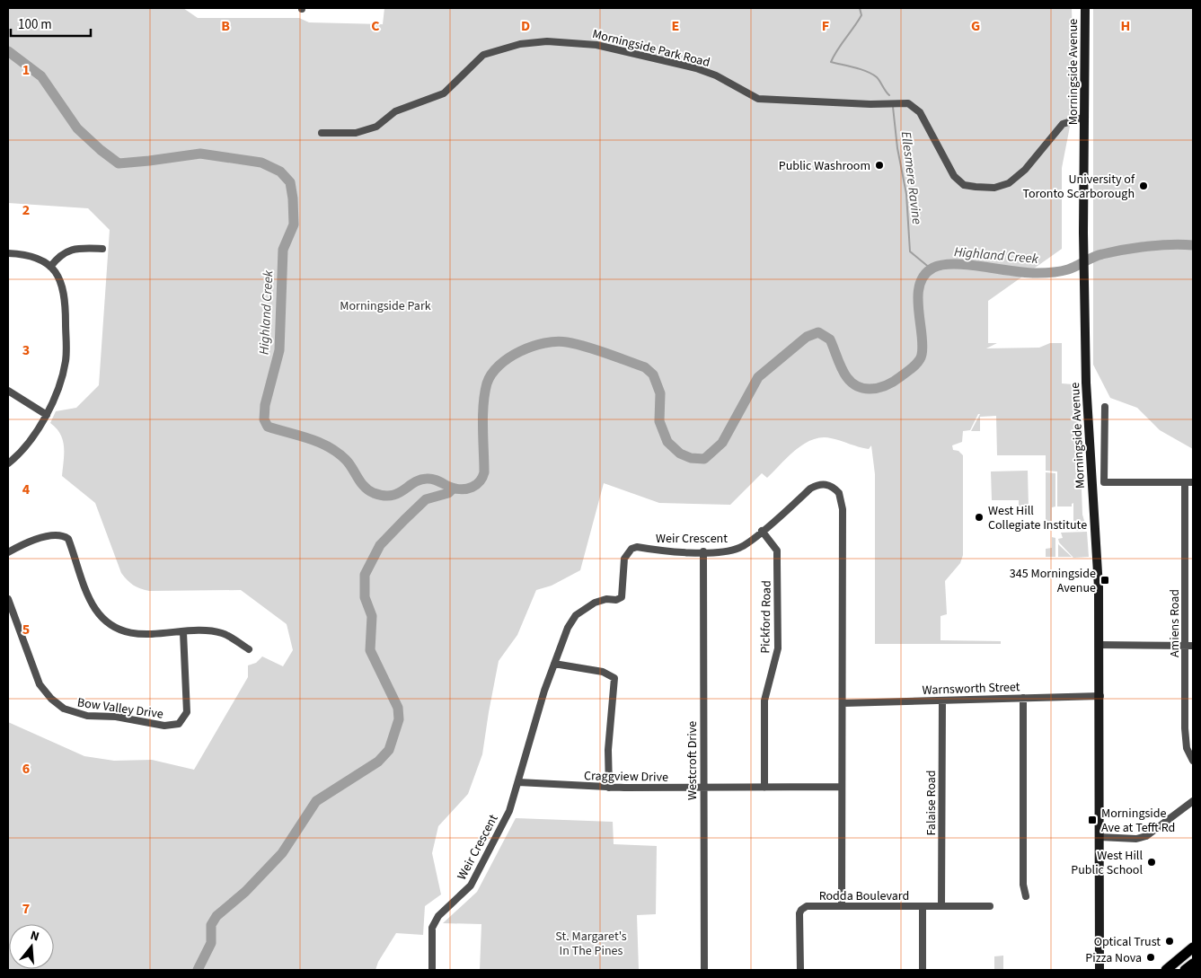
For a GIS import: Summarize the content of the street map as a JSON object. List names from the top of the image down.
{
  "streets": {
    "main road": ["Morningside Avenue"],
    "street": [
      "Morningside Park Road",
      "Weir Crescent",
      "Pickford Road",
      "Amiens Road",
      "Warnsworth Street",
      "Bow Valley Drive",
      "Westcroft Drive",
      "Craggview Drive",
      "Falaise Road",
      "Rodda Boulevard"
    ]
  },
  "crossings": [
    ["Morningside Park Road", "Morningside Avenue"],
    ["Morningside Avenue", "Warnsworth Street"],
    ["Weir Crescent", "Pickford Road"],
    ["Weir Crescent", "Warnsworth Street"],
    ["Weir Crescent", "Westcroft Drive"],
    ["Weir Crescent", "Craggview Drive"],
    ["Weir Crescent", "Rodda Boulevard"],
    ["Pickford Road", "Craggview Drive"],
    ["Warnsworth Street", "Falaise Road"],
    ["Westcroft Drive", "Craggview Drive"],
    ["Falaise Road", "Rodda Boulevard"]
  ],
  "water": ["Ellesmere Ravine", "Highland Creek"],
  "parks": ["Morningside Park", "St. Margaret's In The Pines"],
  "places": {
    "other": [
      "Public Washroom",
      "University of Toronto Scarborough",
      "West Hill Collegiate Institute",
      "West Hill Public School",
      "Optical Trust",
      "Pizza Nova"
    ],
    "transit": ["345 Morningside Avenue", "Morningside Ave at Tefft Rd"]
  },
  "scale_bar": "100 m",
  "north": "top",
  "grid": {
    "columns": [
      "B",
      "C",
      "D",
      "E",
      "F",
      "G",
      "H"
    ],
    "rows": [
      "1",
      "2",
      "3",
      "4",
      "5",
      "6",
      "7"
    ]
  }
}
